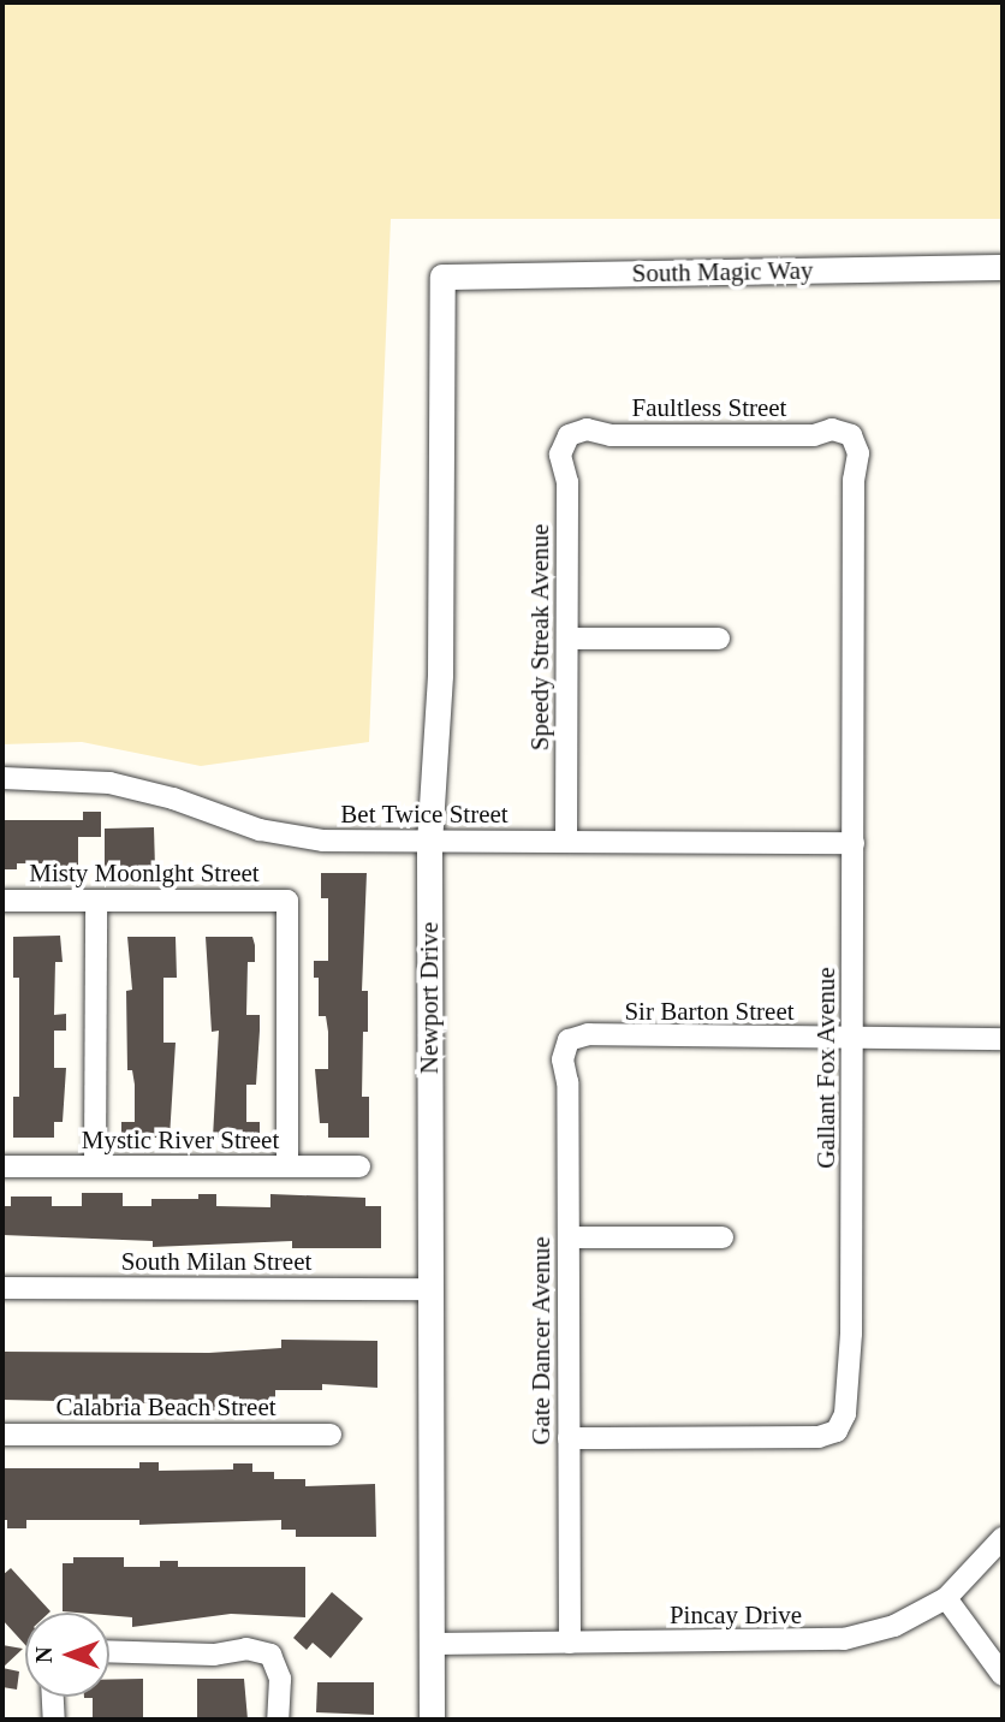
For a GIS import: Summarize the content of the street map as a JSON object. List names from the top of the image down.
{
  "streets": {
    "street": [
      "South Magic Way",
      "Faultless Street",
      "Speedy Streak Avenue",
      "Bet Twice Street",
      "Misty Moonlght Street",
      "Newport Drive",
      "Sir Barton Street",
      "Gallant Fox Avenue",
      "Mystic River Street",
      "South Milan Street",
      "Gate Dancer Avenue",
      "Calabria Beach Street",
      "Pincay Drive"
    ]
  },
  "crossings": [
    ["South Magic Way", "Newport Drive"],
    ["Faultless Street", "Speedy Streak Avenue"],
    ["Faultless Street", "Gallant Fox Avenue"],
    ["Speedy Streak Avenue", "Bet Twice Street"],
    ["Bet Twice Street", "Newport Drive"],
    ["Bet Twice Street", "Gallant Fox Avenue"],
    ["Misty Moonlght Street", "Mystic River Street"],
    ["Newport Drive", "South Milan Street"],
    ["Newport Drive", "Pincay Drive"],
    ["Sir Barton Street", "Gallant Fox Avenue"],
    ["Sir Barton Street", "Gate Dancer Avenue"],
    ["Gallant Fox Avenue", "Gate Dancer Avenue"],
    ["Gate Dancer Avenue", "Pincay Drive"]
  ],
  "north": "left"
}
